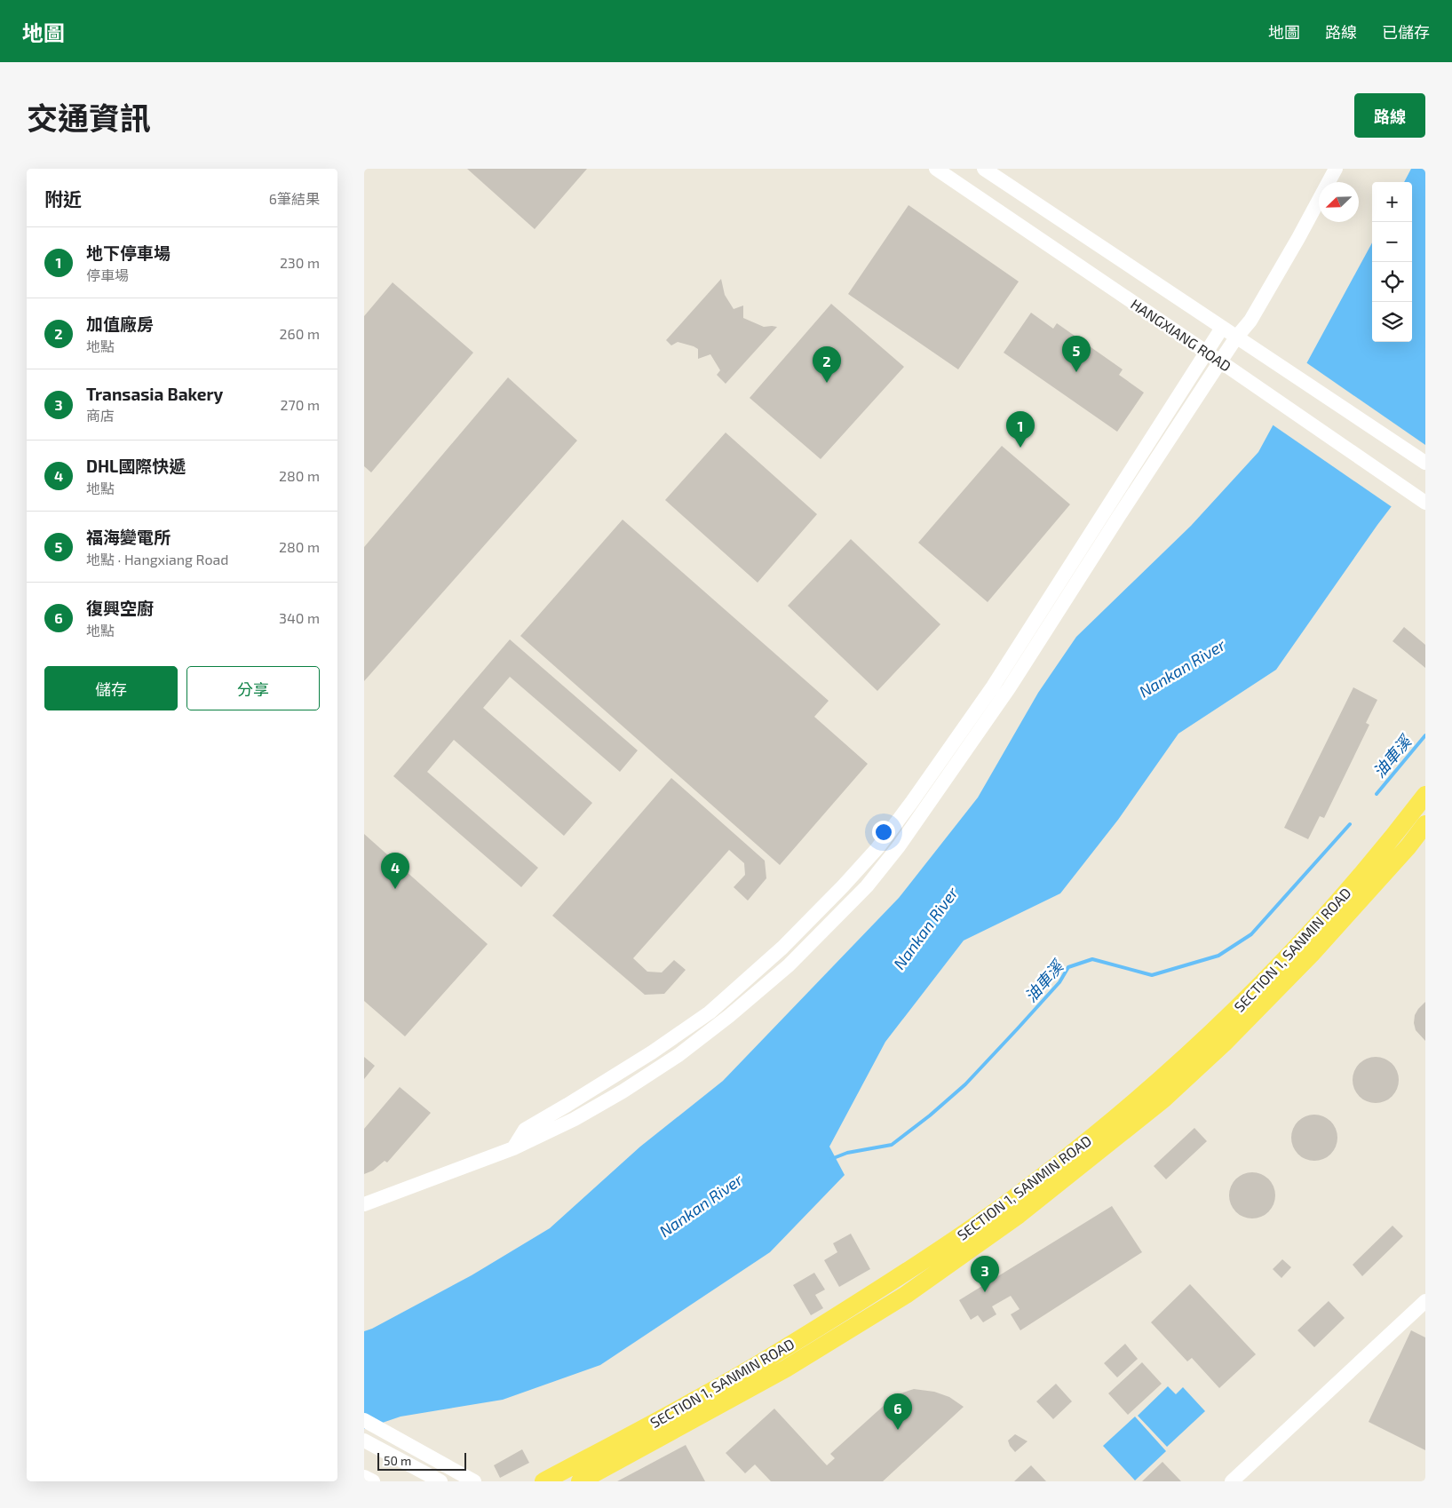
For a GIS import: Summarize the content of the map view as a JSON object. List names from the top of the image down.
{
  "streets": {
    "main road": ["SECTION 1, SANMIN ROAD"],
    "street": ["HANGXIANG ROAD"]
  },
  "water": ["Nankan River", "油車溪"],
  "scale_bar": "50 m",
  "north": "bottom left",
  "page": {
    "header": "地圖",
    "nav": ["地圖", "路線", "已儲存"],
    "title": "交通資訊",
    "buttons": [
      "路線",
      ["儲存", "分享"]
    ],
    "heading": ["附近", "6筆結果"],
    "map_buttons": ["+", "−"],
    "list": [
      {
        "mark": "1",
        "name": "地下停車場",
        "note": "停車場",
        "value": "230 m"
      },
      {
        "mark": "2",
        "name": "加值廠房",
        "note": "地點",
        "value": "260 m"
      },
      {
        "mark": "3",
        "name": "Transasia Bakery",
        "note": "商店",
        "value": "270 m"
      },
      {
        "mark": "4",
        "name": "DHL國際快遞",
        "note": "地點",
        "value": "280 m"
      },
      {
        "mark": "5",
        "name": "福海變電所",
        "note": "地點 · Hangxiang Road",
        "value": "280 m"
      },
      {
        "mark": "6",
        "name": "復興空廚",
        "note": "地點",
        "value": "340 m"
      }
    ],
    "pins": [
      "5",
      "2",
      "1",
      "4",
      "3",
      "6"
    ],
    "scale": "50 m"
  }
}
